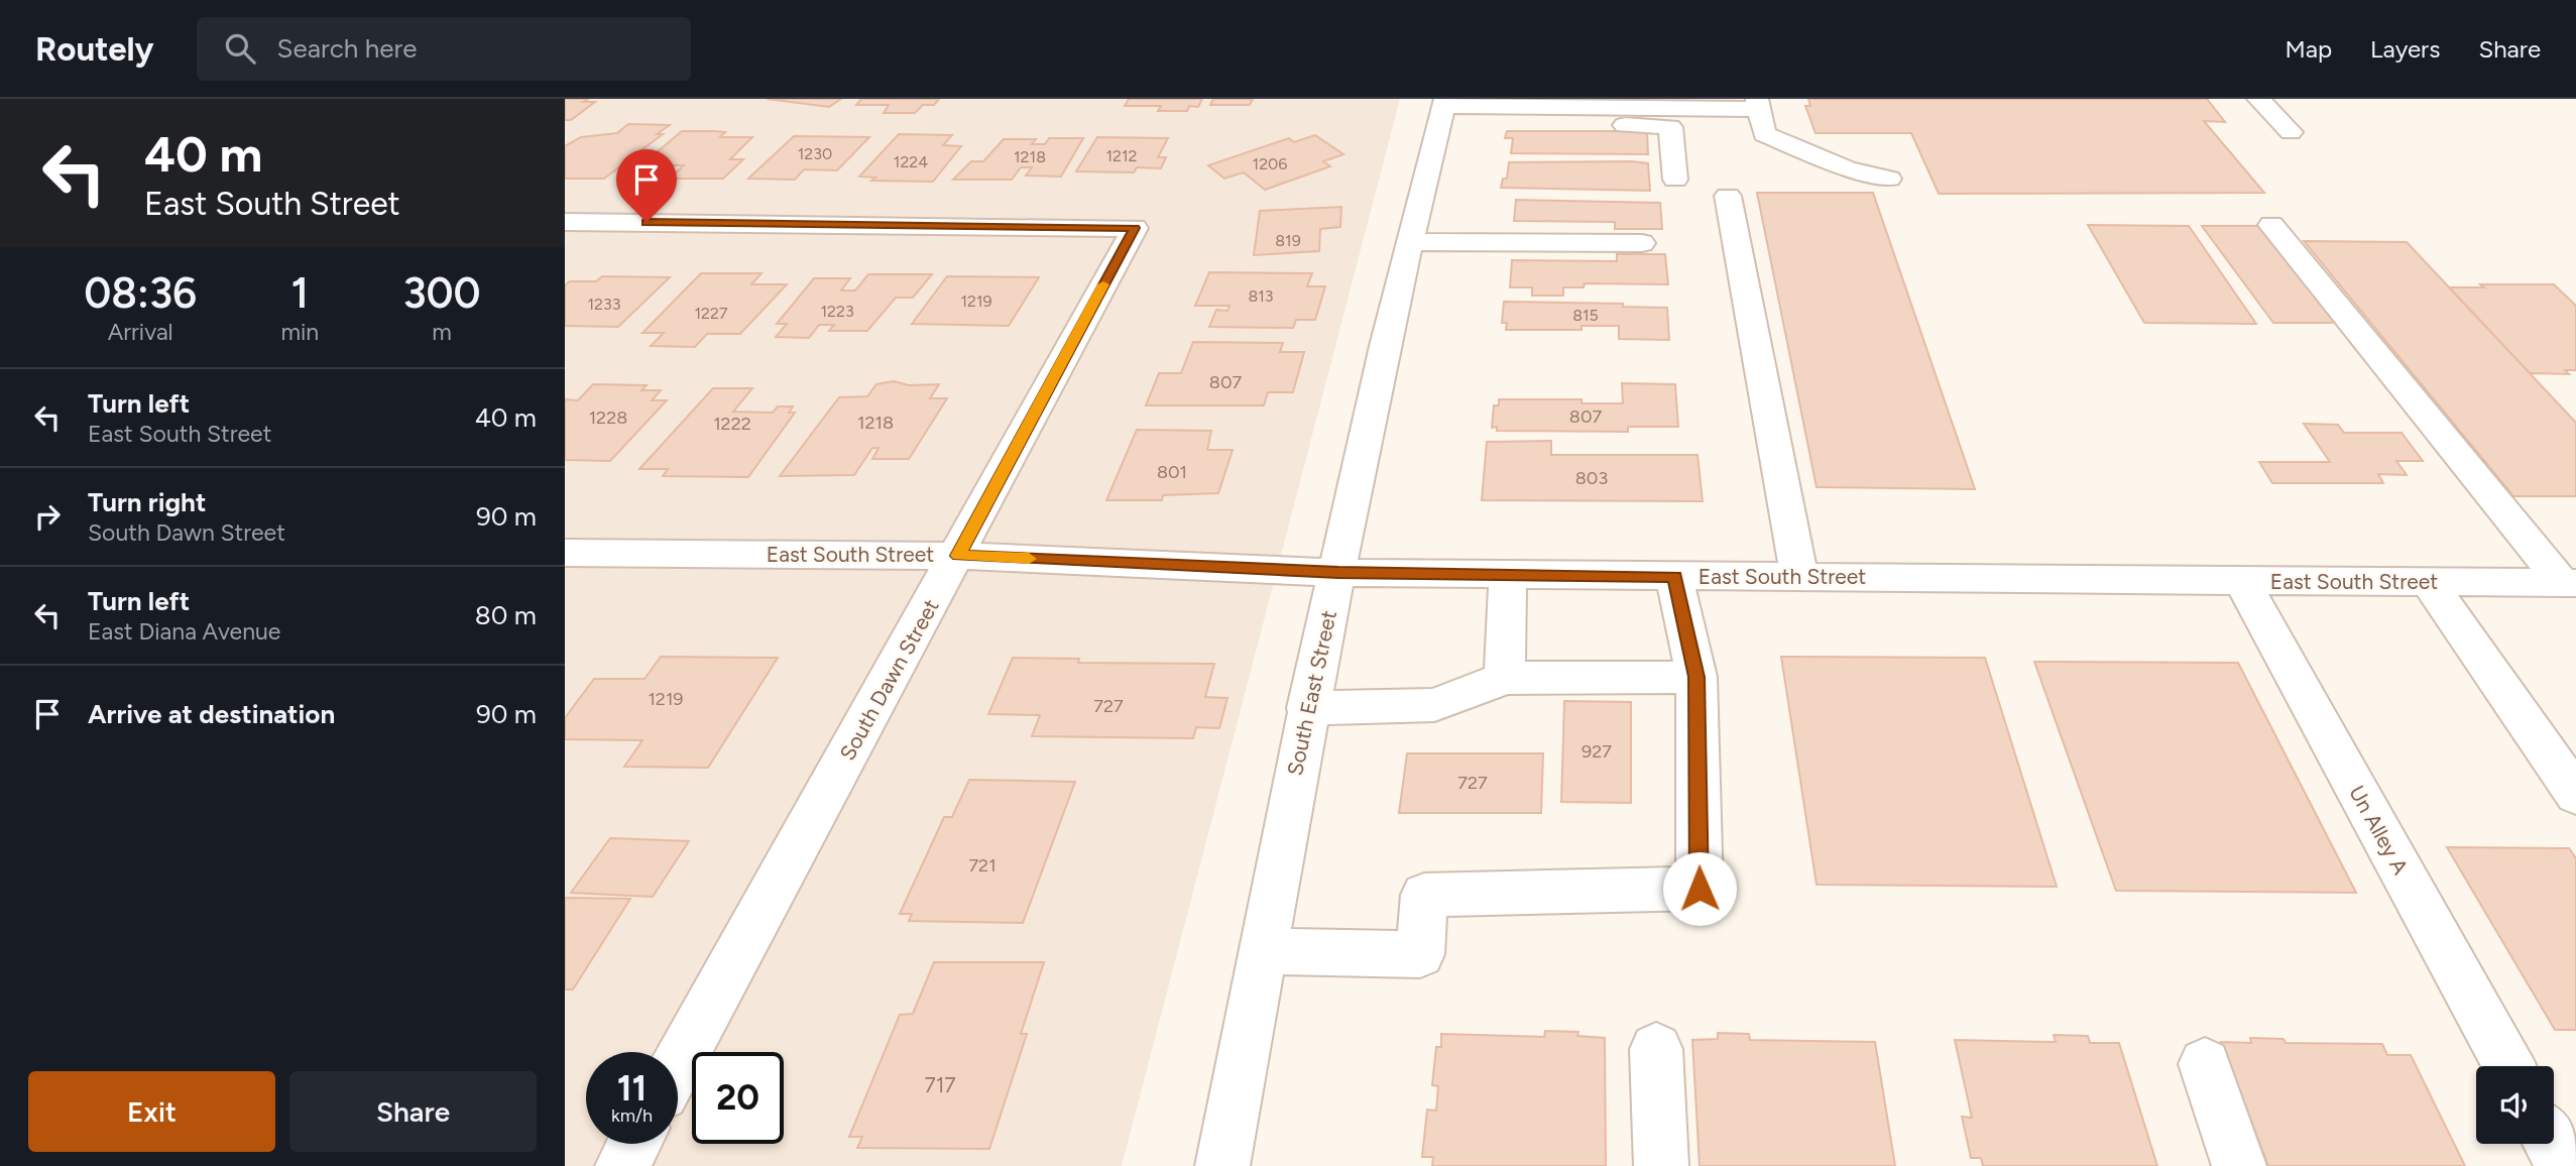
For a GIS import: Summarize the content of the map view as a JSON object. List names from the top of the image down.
{
  "streets": {
    "street": [
      "East South Street",
      "South Dawn Street",
      "South East Street",
      "Un Alley A"
    ]
  },
  "crossings": [
    ["East South Street", "South Dawn Street"],
    ["East South Street", "South East Street"],
    ["East South Street", "Un Alley A"]
  ],
  "house_numbers": [
    "1230",
    "1212",
    "1218",
    "1224",
    "1206",
    "819",
    "813",
    "1219",
    "1233",
    "1223",
    "1227",
    "815",
    "807",
    "807",
    "1228",
    "1218",
    "1222",
    "801",
    "803",
    "1219",
    "727",
    "927",
    "727",
    "721",
    "717"
  ],
  "page": {
    "header": "Routely",
    "search": "Search here",
    "nav": ["Map", "Layers", "Share"],
    "turn": ["40 m", "East South Street"],
    "eta": [
      "08:36",
      "Arrival",
      "1",
      "min",
      "300",
      "m"
    ],
    "list": [
      {
        "name": "Turn left",
        "note": "East South Street",
        "value": "40 m"
      },
      {
        "name": "Turn right",
        "note": "South Dawn Street",
        "value": "90 m"
      },
      {
        "name": "Turn left",
        "note": "East Diana Avenue",
        "value": "80 m"
      },
      {
        "name": "Arrive at destination",
        "value": "90 m"
      }
    ],
    "speed": "11 km/h",
    "limit": "20",
    "buttons": ["Exit", "Share"]
  }
}
